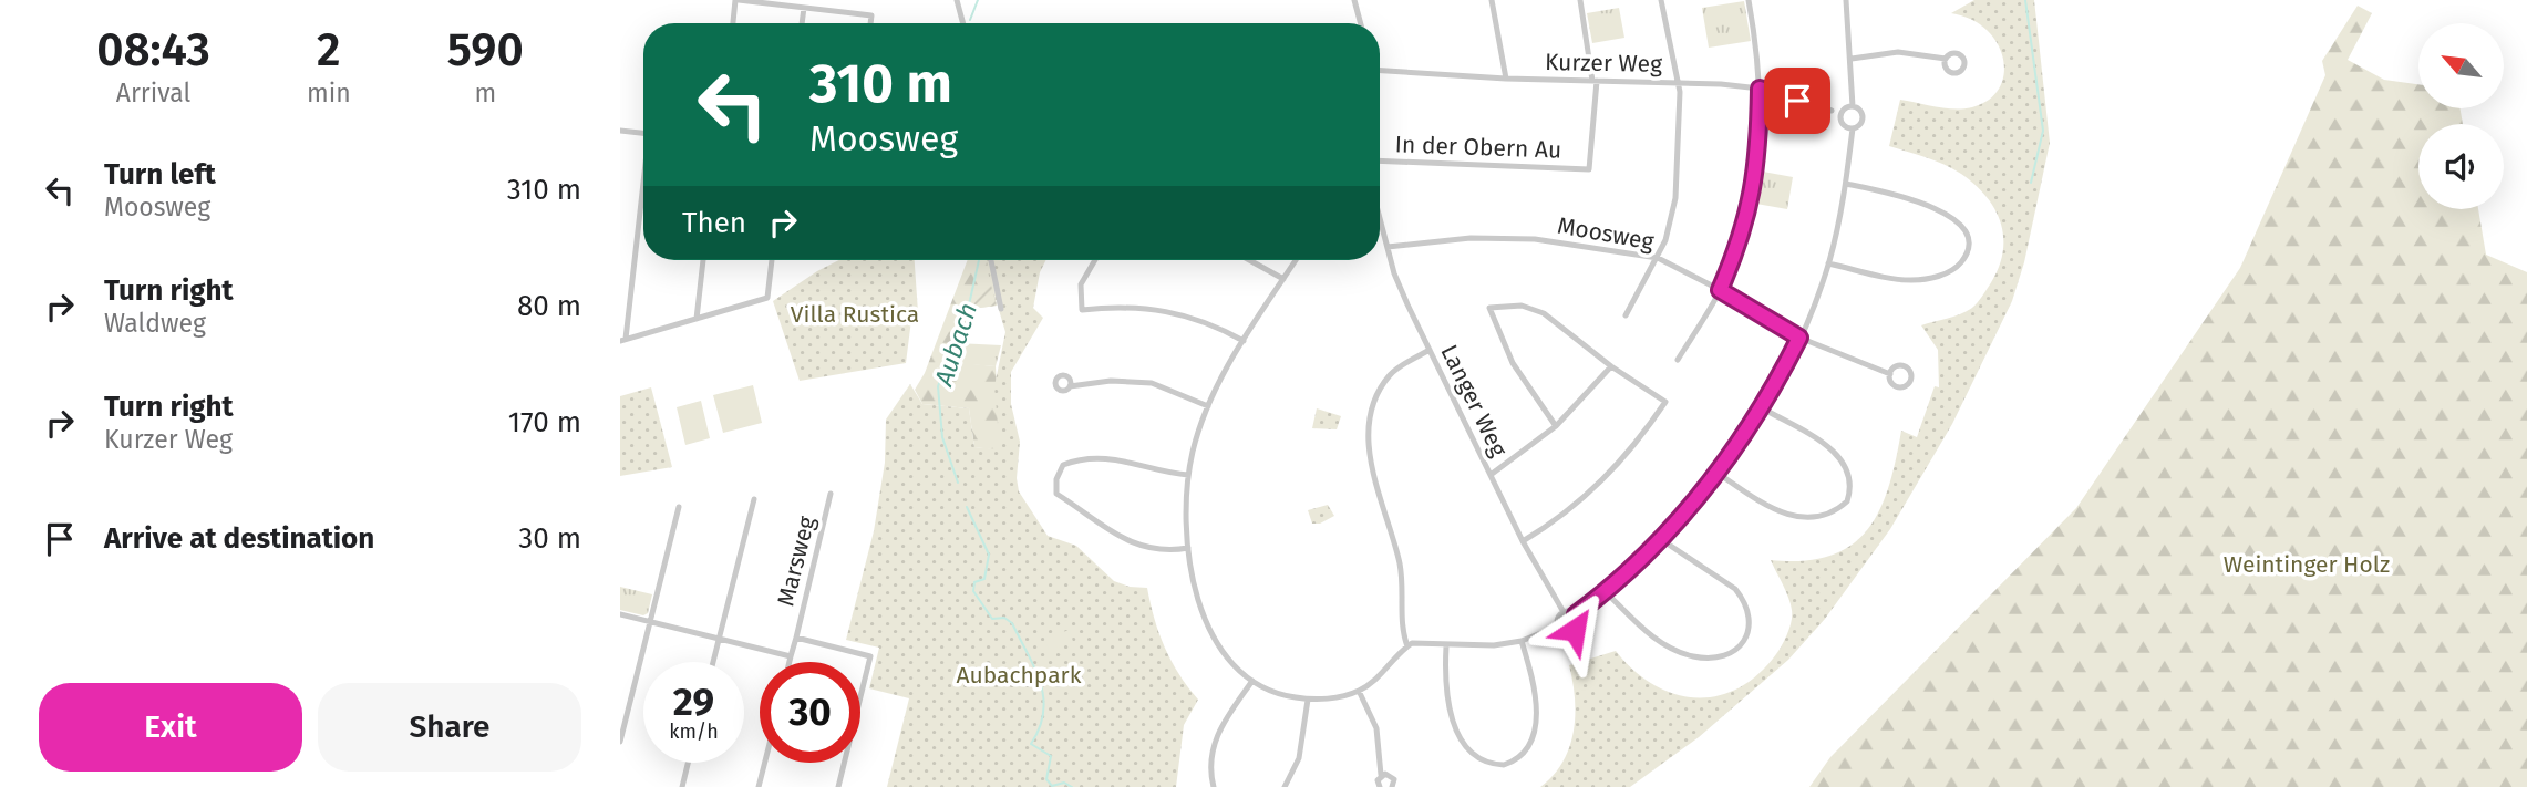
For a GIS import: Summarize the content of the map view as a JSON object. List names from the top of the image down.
{
  "streets": {
    "street": [
      "Kurzer Weg",
      "In der Obern Au",
      "Moosweg",
      "Langer Weg",
      "Marsweg"
    ]
  },
  "crossings": [
    ["Kurzer Weg", "In der Obern Au"],
    ["Moosweg", "Langer Weg"]
  ],
  "water": ["Aubach"],
  "parks": ["Villa Rustica", "Weintinger Holz", "Aubachpark"],
  "north": "top left",
  "page": {
    "eta": [
      "08:43",
      "Arrival",
      "2",
      "min",
      "590",
      "m"
    ],
    "turn": ["310 m", "Moosweg"],
    "list": [
      {
        "name": "Turn left",
        "note": "Moosweg",
        "value": "310 m"
      },
      {
        "name": "Turn right",
        "note": "Waldweg",
        "value": "80 m"
      },
      {
        "name": "Turn right",
        "note": "Kurzer Weg",
        "value": "170 m"
      },
      {
        "name": "Arrive at destination",
        "value": "30 m"
      }
    ],
    "then": "Then",
    "speed": "29 km/h",
    "limit": "30",
    "buttons": ["Exit", "Share"]
  }
}
